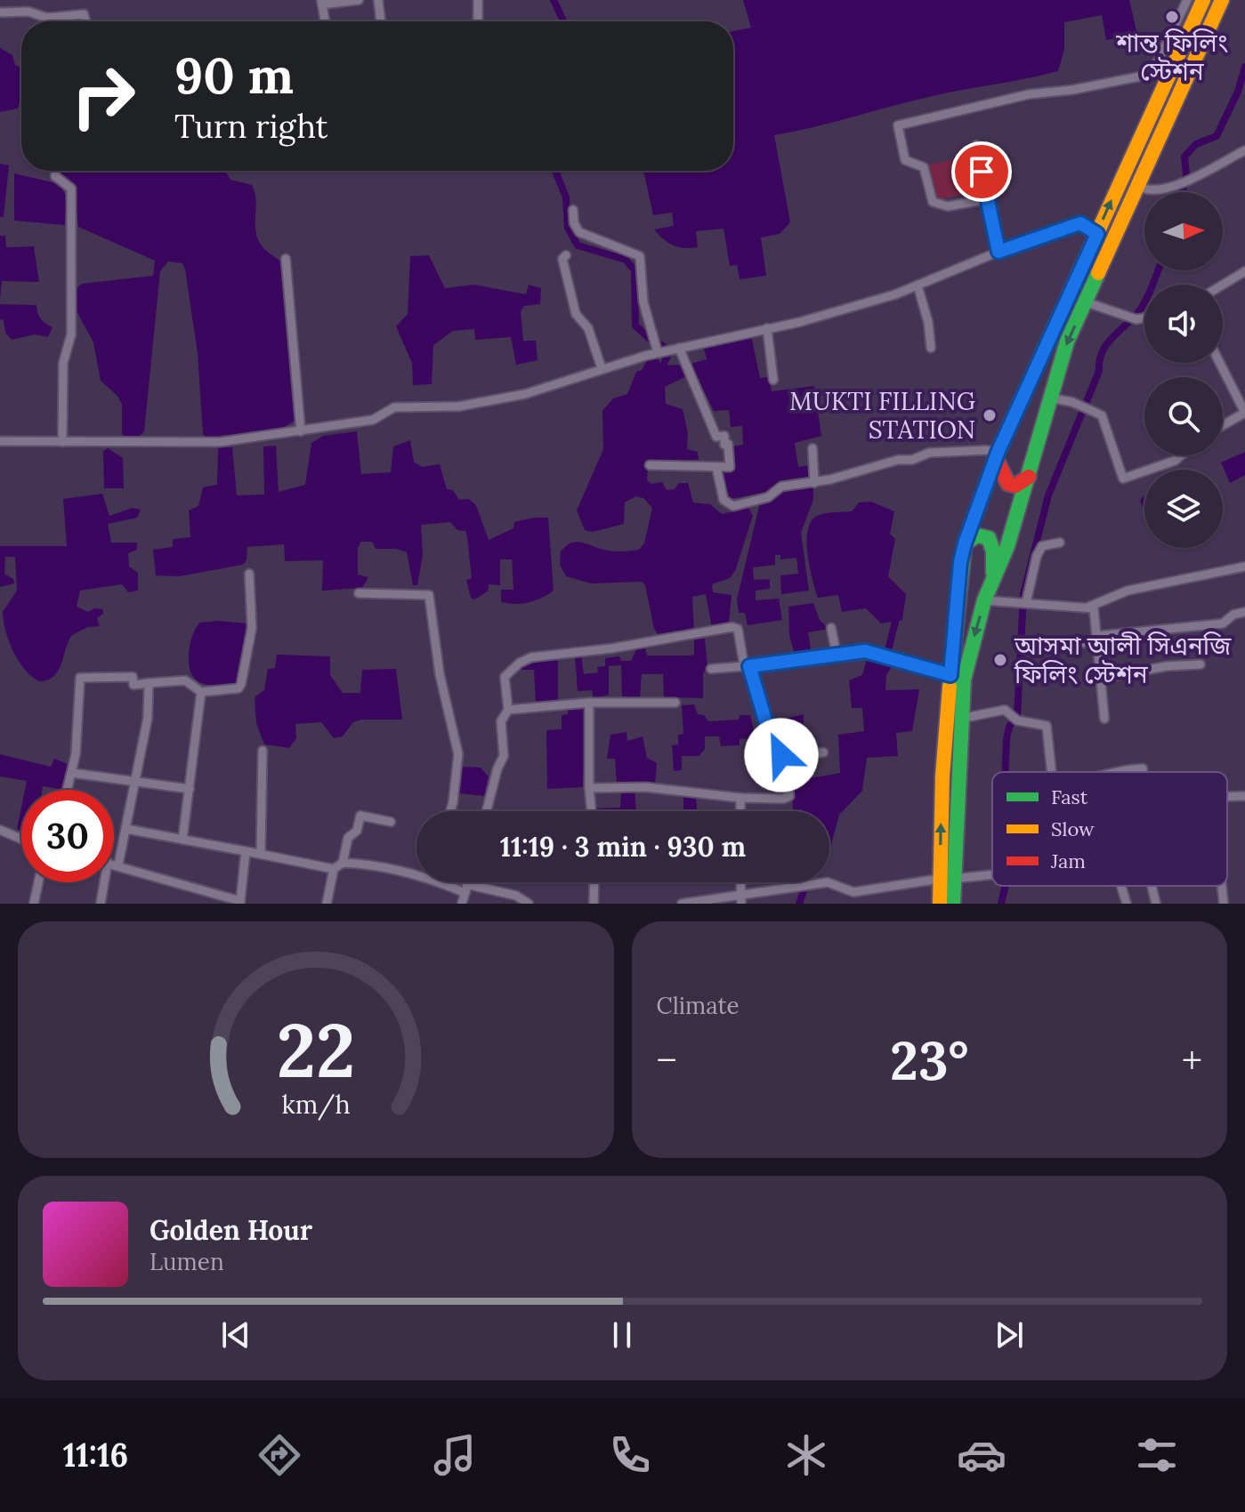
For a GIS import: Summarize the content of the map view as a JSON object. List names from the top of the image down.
{
  "places": ["শান্ত ফিলিং স্টেশন", "MUKTI FILLING STATION", "আসমা আলী সিএনজি ফিলিং স্টেশন"],
  "legend": ["Fast", "Slow", "Jam"],
  "north": "right",
  "page": {
    "turn": ["90 m", "Turn right"],
    "limit": "30",
    "trip": "11:19 · 3 min · 930 m",
    "tile": "Climate",
    "heat": ["−", "23°", "+"],
    "song": ["Golden Hour", "Lumen"],
    "tabs": "11:16",
    "gauge": ["22", "km/h"]
  }
}
